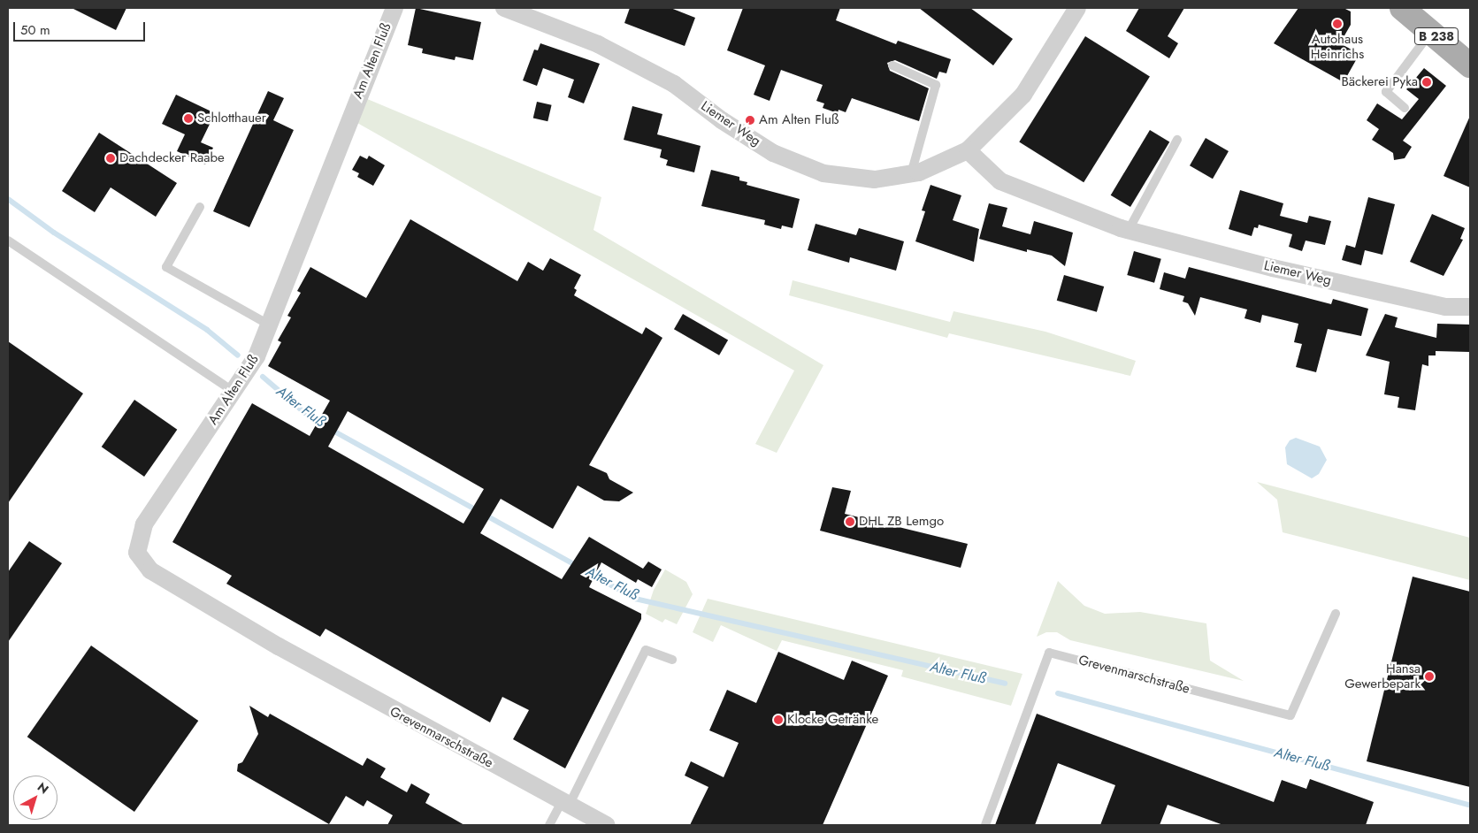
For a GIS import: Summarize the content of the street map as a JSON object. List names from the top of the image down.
{
  "streets": {
    "main road": ["B 238"],
    "street": ["Am Alten Fluß", "Liemer Weg", "Grevenmarschstraße"]
  },
  "crossings": [
    ["Am Alten Fluß", "Grevenmarschstraße"]
  ],
  "water": ["Alter Fluß"],
  "places": [
    "Autohaus Heinrichs",
    "Bäckerei Pyka",
    "Schlotthauer",
    "Am Alten Fluß",
    "Dachdecker Raabe",
    "DHL ZB Lemgo",
    "Hansa Gewerbepark",
    "Klocke Getränke"
  ],
  "scale_bar": "50 m",
  "north": "top right"
}
